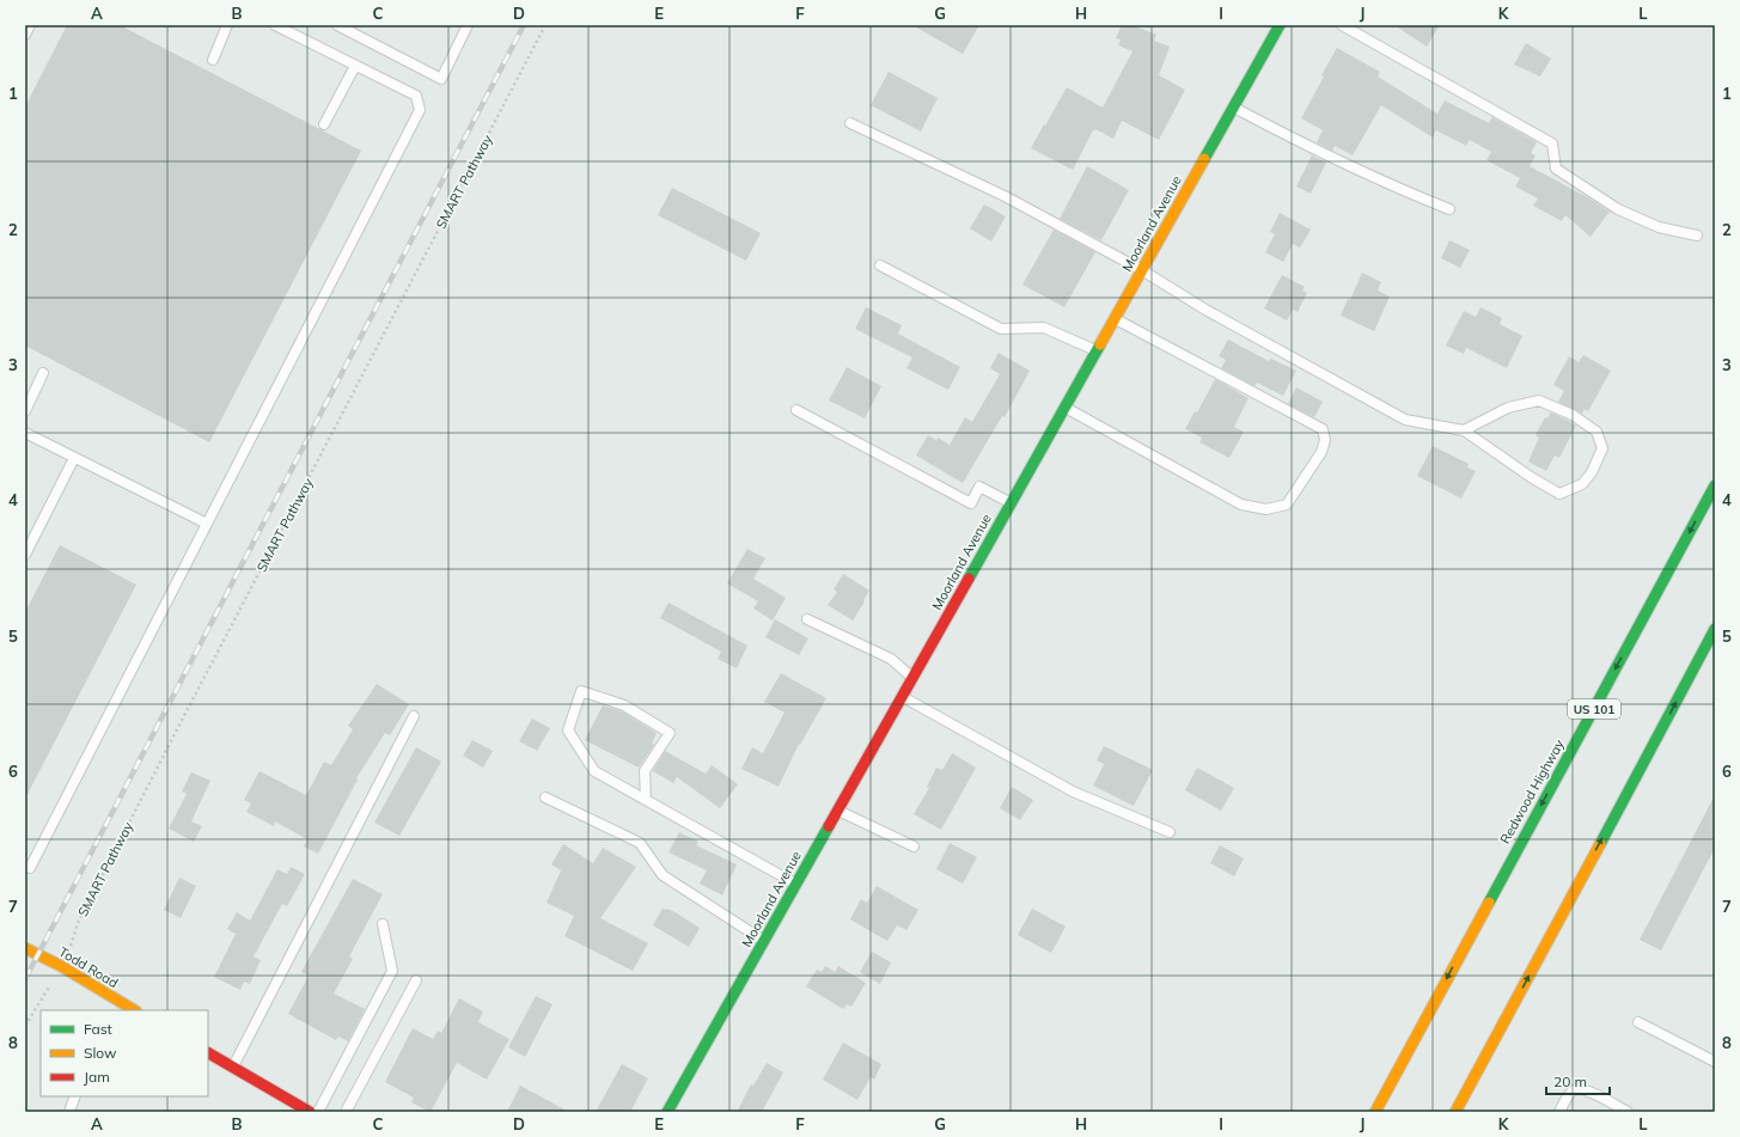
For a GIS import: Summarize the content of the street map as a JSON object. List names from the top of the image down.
{
  "streets": {
    "main road": [
      "Moorland Avenue",
      "US 101",
      "Redwood Highway",
      "Todd Road"
    ],
    "path": ["SMART Pathway"]
  },
  "crossings": [
    ["SMART Pathway", "Todd Road"]
  ],
  "legend": ["Fast", "Slow", "Jam"],
  "scale_bar": "20 m",
  "grid": {
    "columns": [
      "A",
      "B",
      "C",
      "D",
      "E",
      "F",
      "G",
      "H",
      "I",
      "J",
      "K",
      "L"
    ],
    "rows": [
      "1",
      "2",
      "3",
      "4",
      "5",
      "6",
      "7",
      "8"
    ]
  }
}
